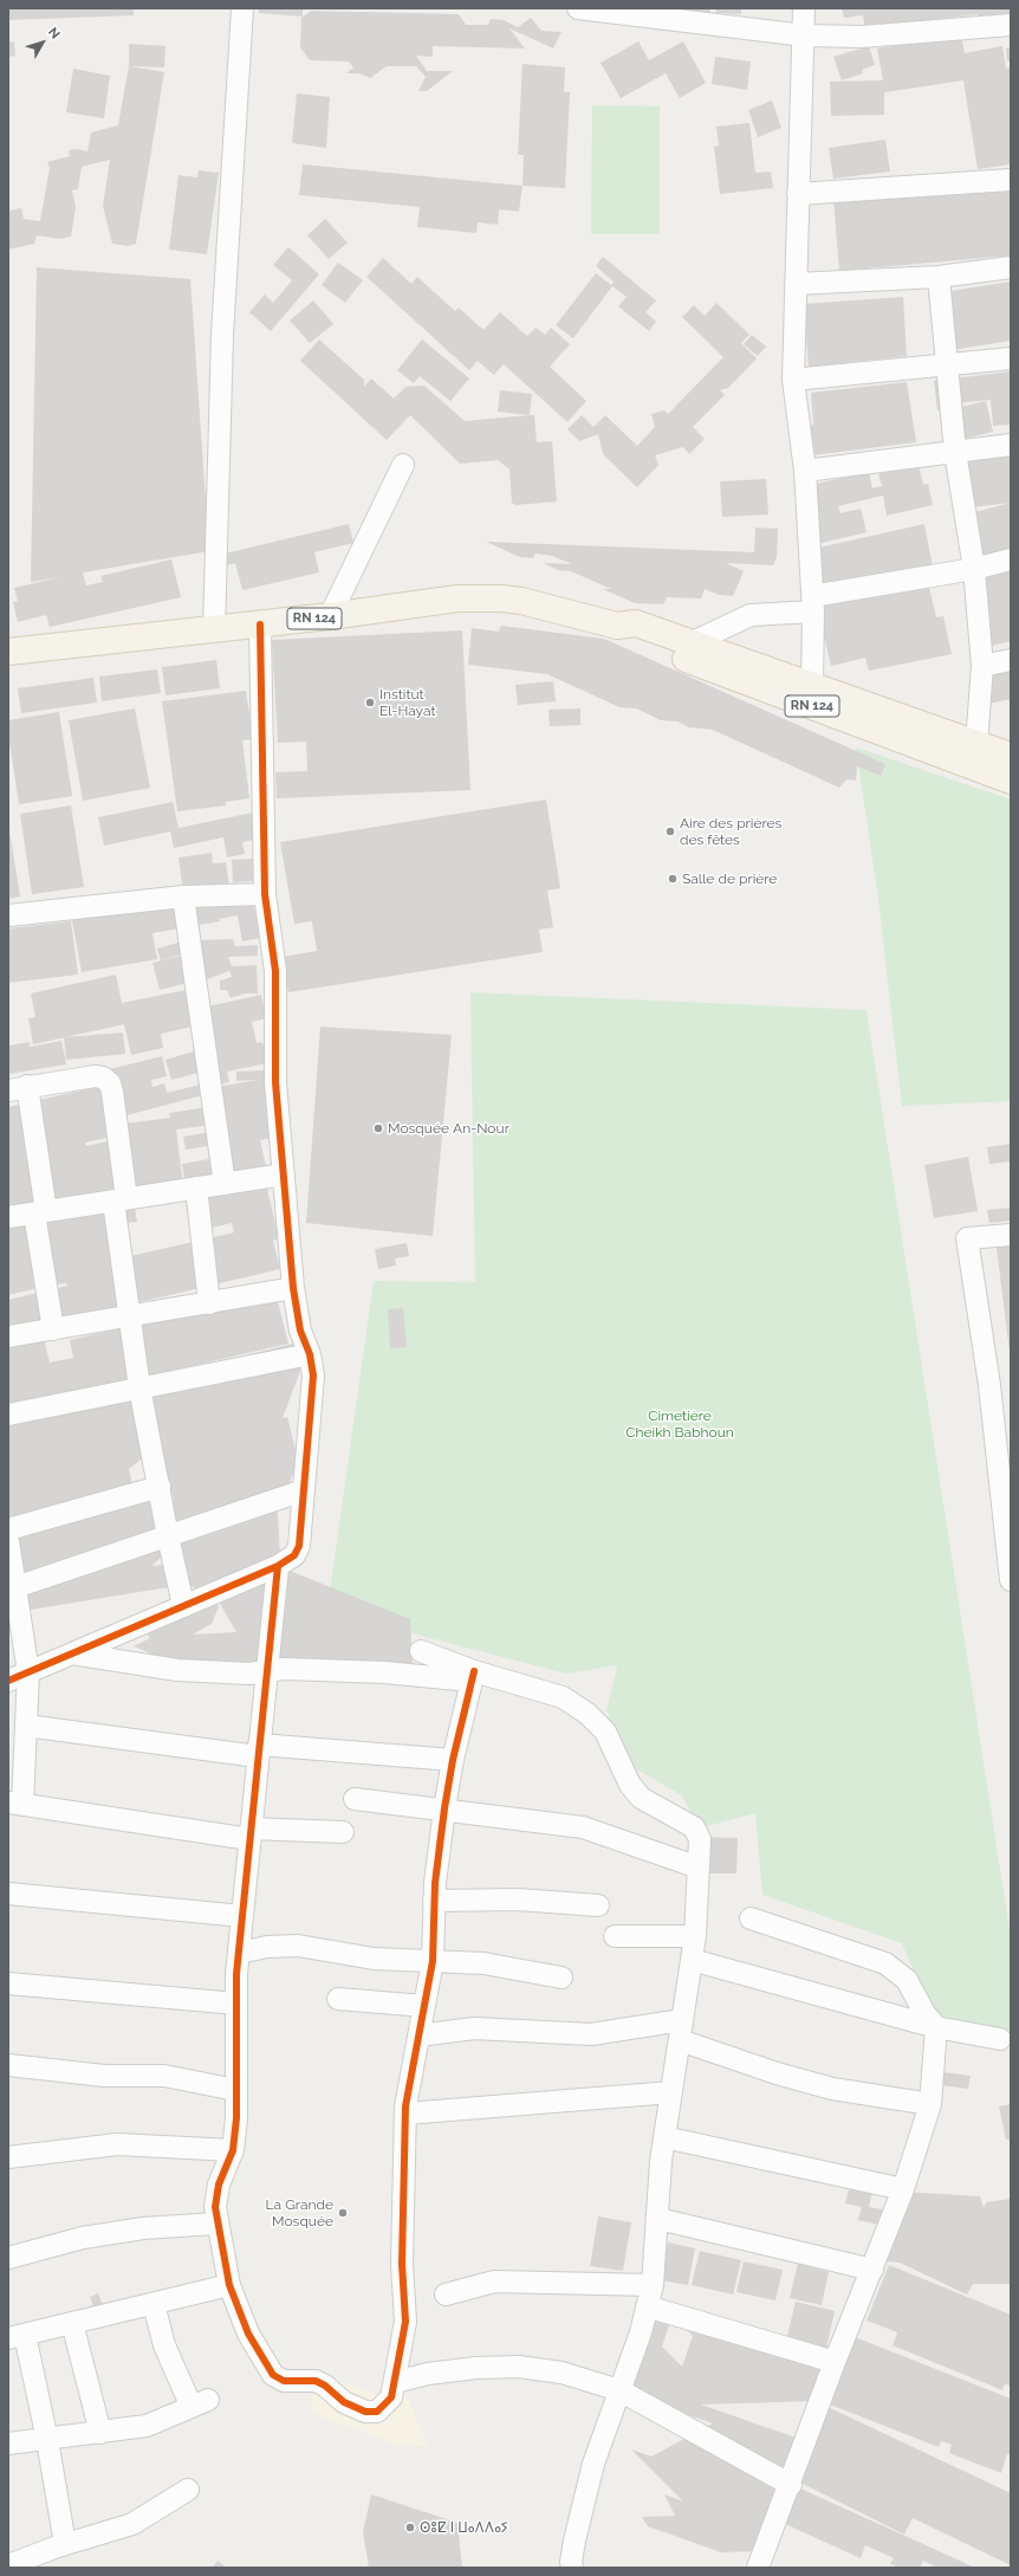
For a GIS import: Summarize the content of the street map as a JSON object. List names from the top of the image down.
{
  "streets": {
    "main road": ["RN 124"]
  },
  "parks": ["Cimetière Cheikh Babhoun"],
  "places": [
    "Institut El-Hayat",
    "Aire des prières des fêtes",
    "Salle de prière",
    "Mosquée An-Nour",
    "La Grande Mosquée",
    "ⵙⵓⵇ ⵏ ⵡⴰⴷⴷⴰⵢ"
  ],
  "north": "top right"
}
